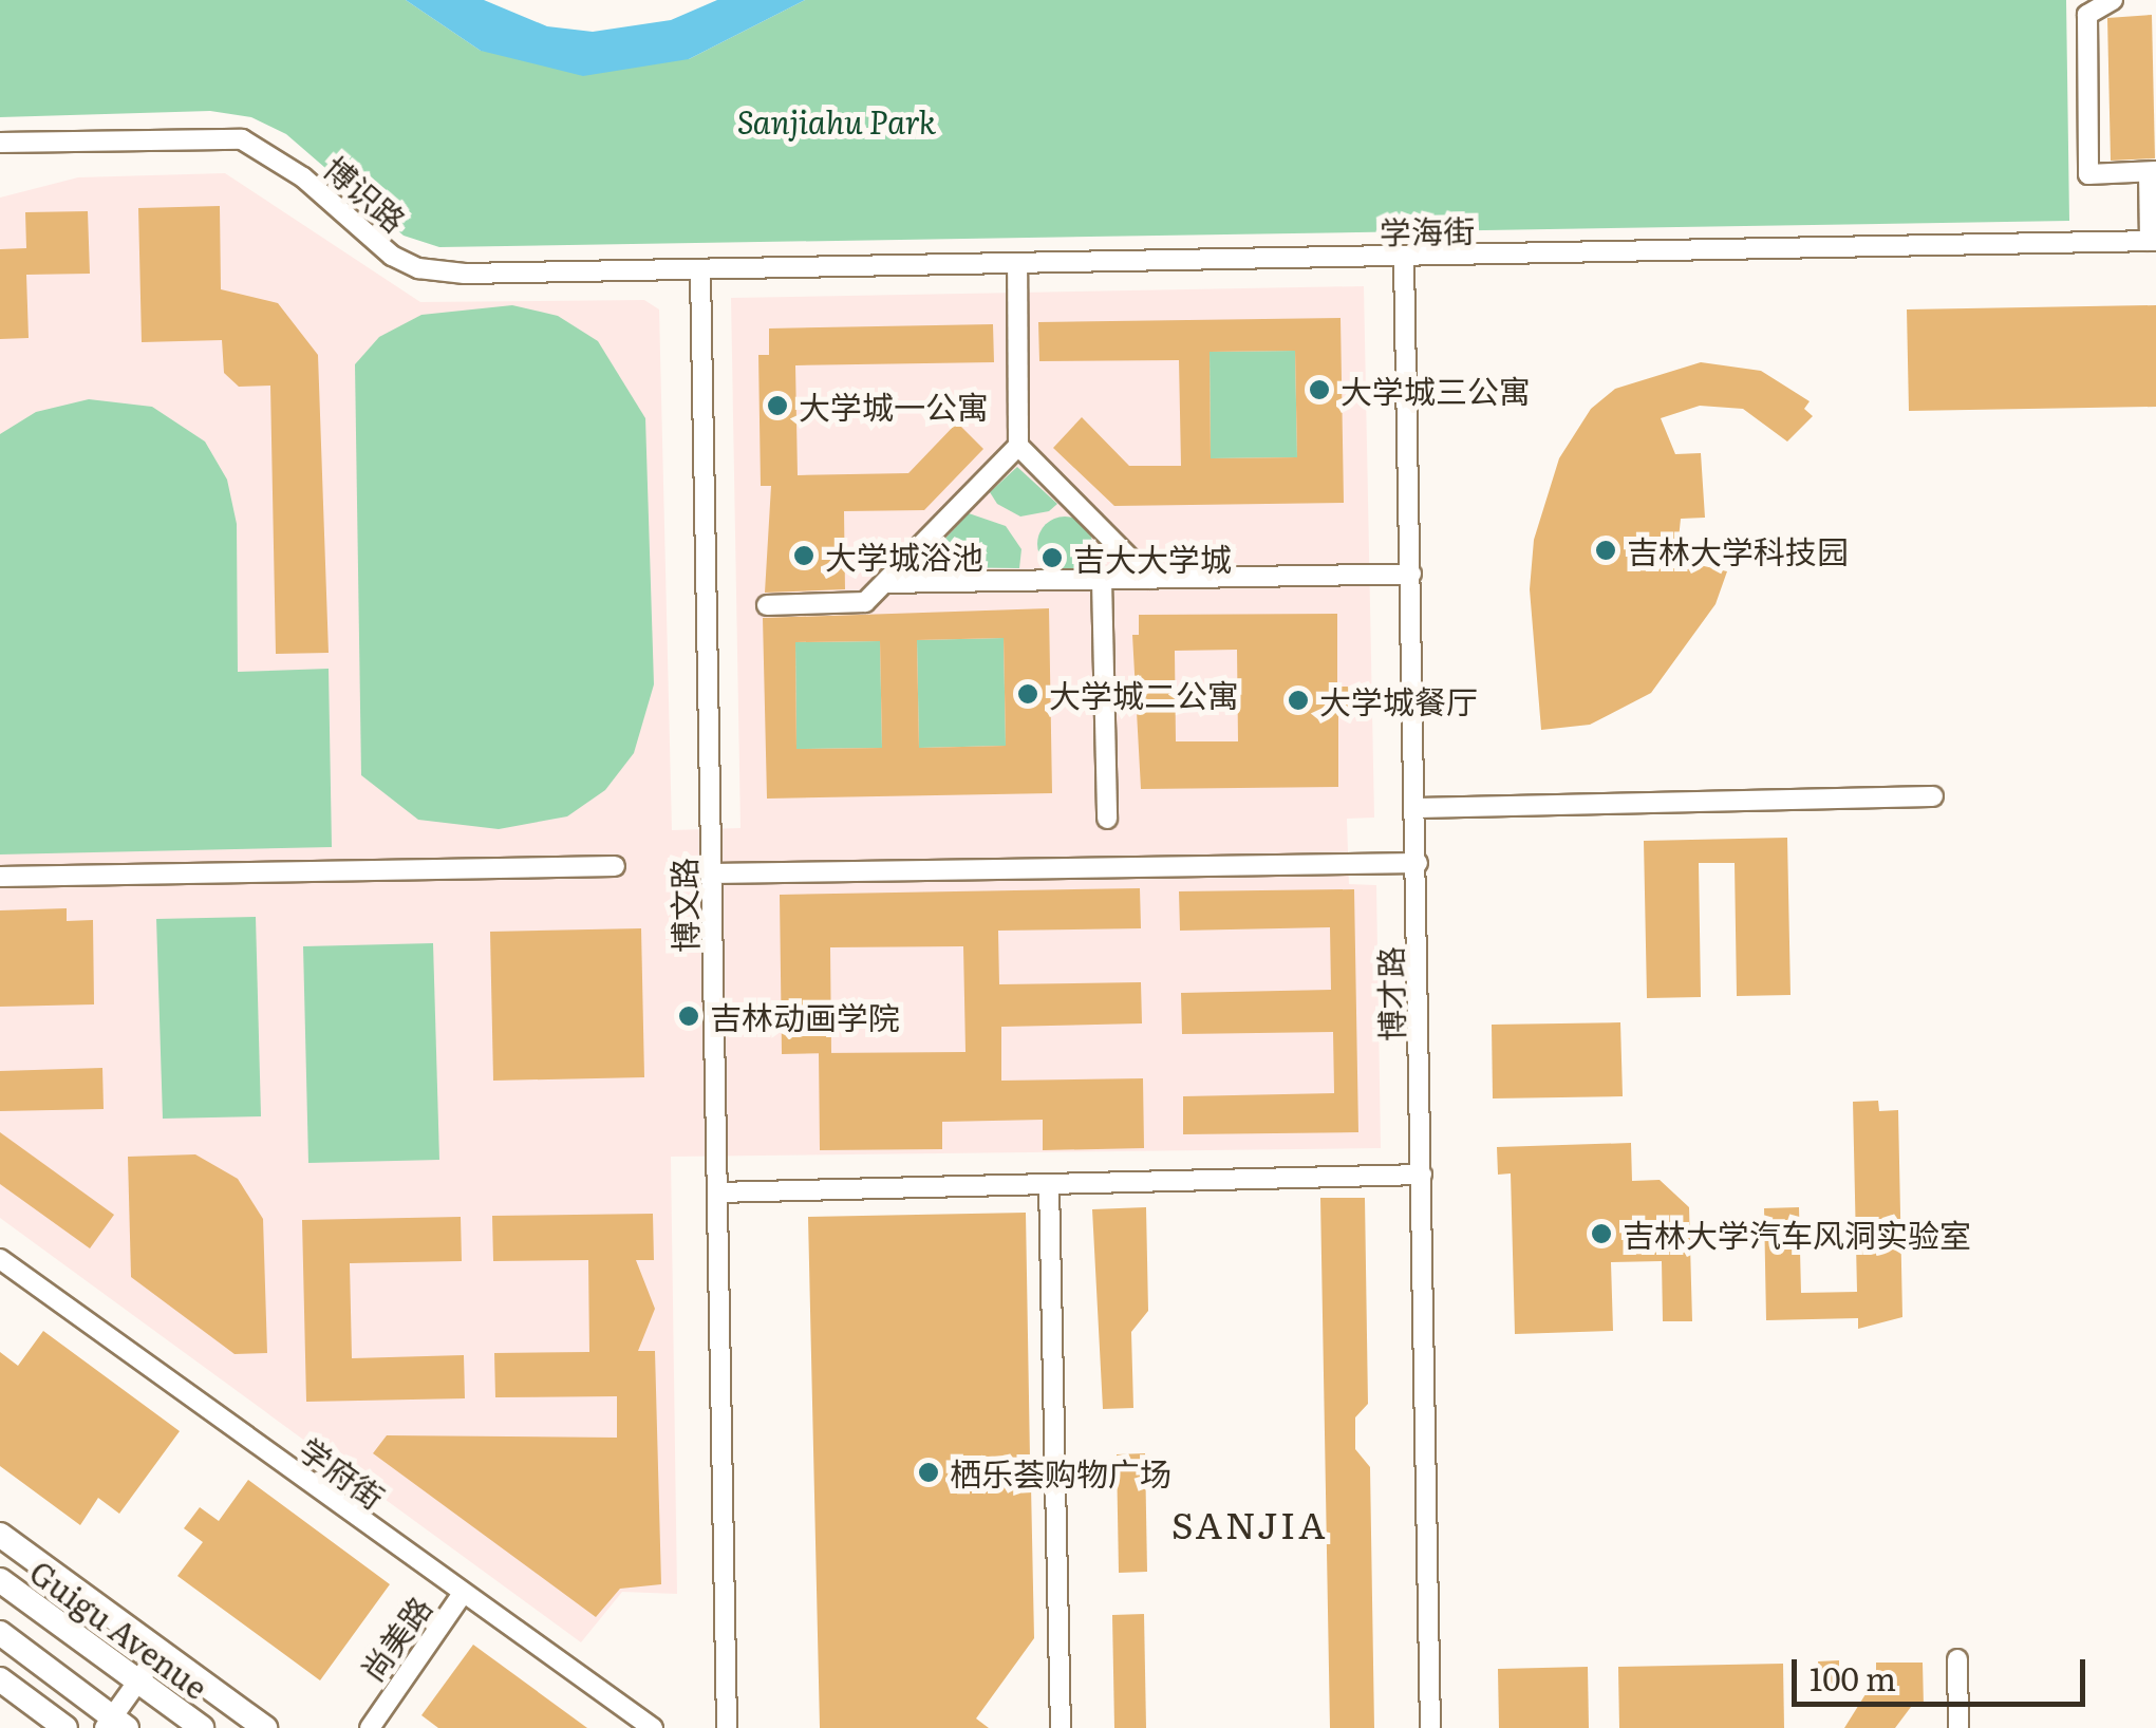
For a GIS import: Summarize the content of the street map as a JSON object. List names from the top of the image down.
{
  "streets": {
    "main road": ["Guigu Avenue"],
    "street": [
      "博识路",
      "学海街",
      "博文路",
      "博才路",
      "学府街",
      "尚美路"
    ]
  },
  "crossings": [
    ["博识路", "学海街"],
    ["博识路", "博文路"],
    ["学海街", "博文路"],
    ["学海街", "博才路"],
    ["学府街", "尚美路"]
  ],
  "districts": ["SANJIA"],
  "parks": ["Sanjiahu Park"],
  "places": [
    "大学城三公寓",
    "大学城一公寓",
    "吉林大学科技园",
    "大学城浴池",
    "吉大大学城",
    "大学城二公寓",
    "大学城餐厅",
    "吉林动画学院",
    "吉林大学汽车风洞实验室",
    "栖乐荟购物广场"
  ],
  "scale_bar": "100 m"
}
